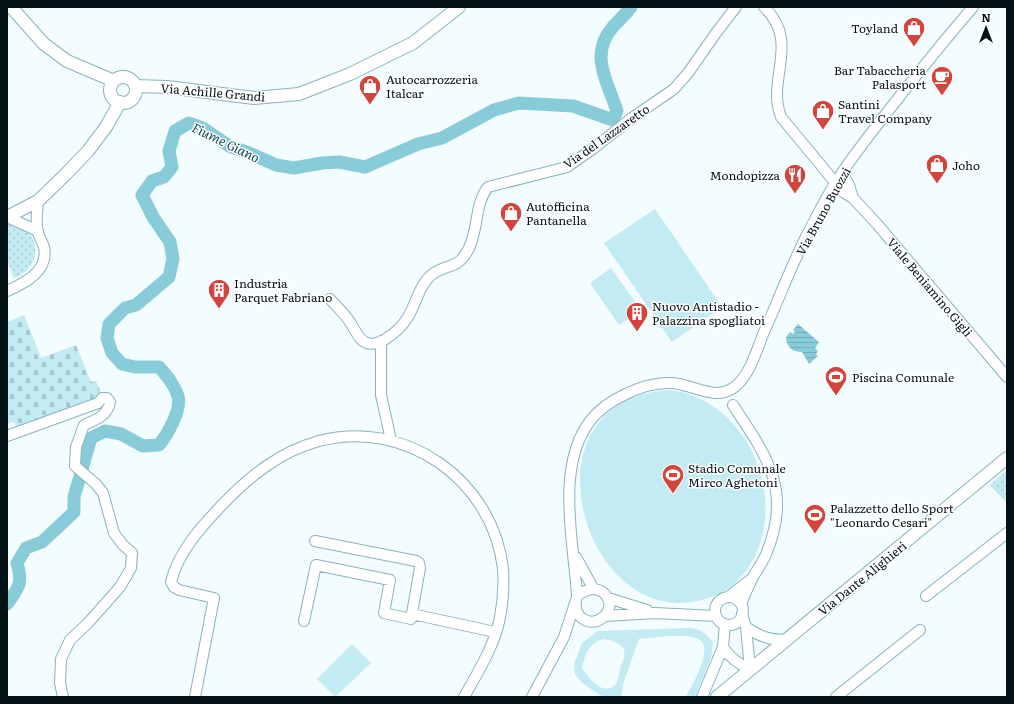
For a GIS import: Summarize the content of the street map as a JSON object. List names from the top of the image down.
{
  "streets": {
    "main road": ["Via Achille Grandi", "Via Dante Alighieri"],
    "street": ["Via del Lazzaretto", "Via Bruno Buozzi", "Viale Beniamino Gigli"]
  },
  "crossings": [
    ["Via Bruno Buozzi", "Viale Beniamino Gigli"]
  ],
  "water": ["Fiume Giano"],
  "places": {
    "shop": [
      "Toyland",
      "Autocarrozzeria Italcar",
      "Santini Travel Company",
      "Joho",
      "Autofficina Pantanella"
    ],
    "cafe": ["Bar Tabaccheria Palasport"],
    "restaurant": ["Mondopizza"],
    "building": ["Industria Parquet Fabriano", "Nuovo Antistadio - Palazzina spogliatoi"],
    "sports": ["Piscina Comunale", "Stadio Comunale Mirco Aghetoni", "Palazzetto dello Sport \"Leonardo Cesari\""]
  },
  "north": "top"
}
